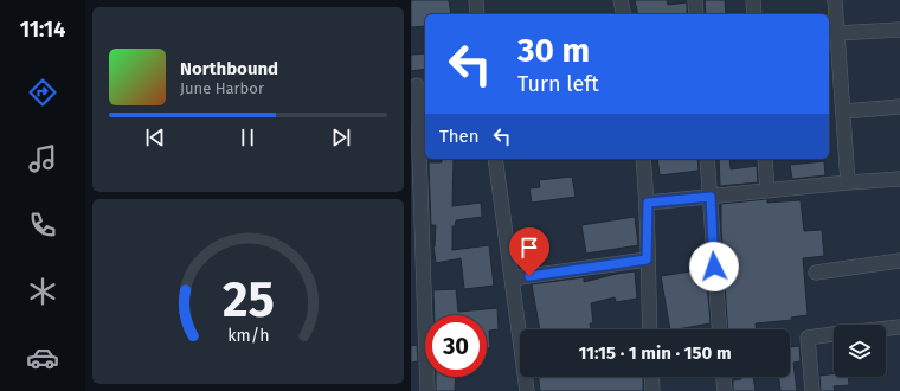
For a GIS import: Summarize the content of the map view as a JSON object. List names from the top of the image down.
{
  "page": {
    "tabs": "11:14",
    "turn": ["30 m", "Turn left"],
    "song": ["Northbound", "June Harbor"],
    "then": "Then",
    "limit": "30",
    "trip": "11:15 · 1 min · 150 m",
    "gauge": ["25", "km/h"]
  }
}
